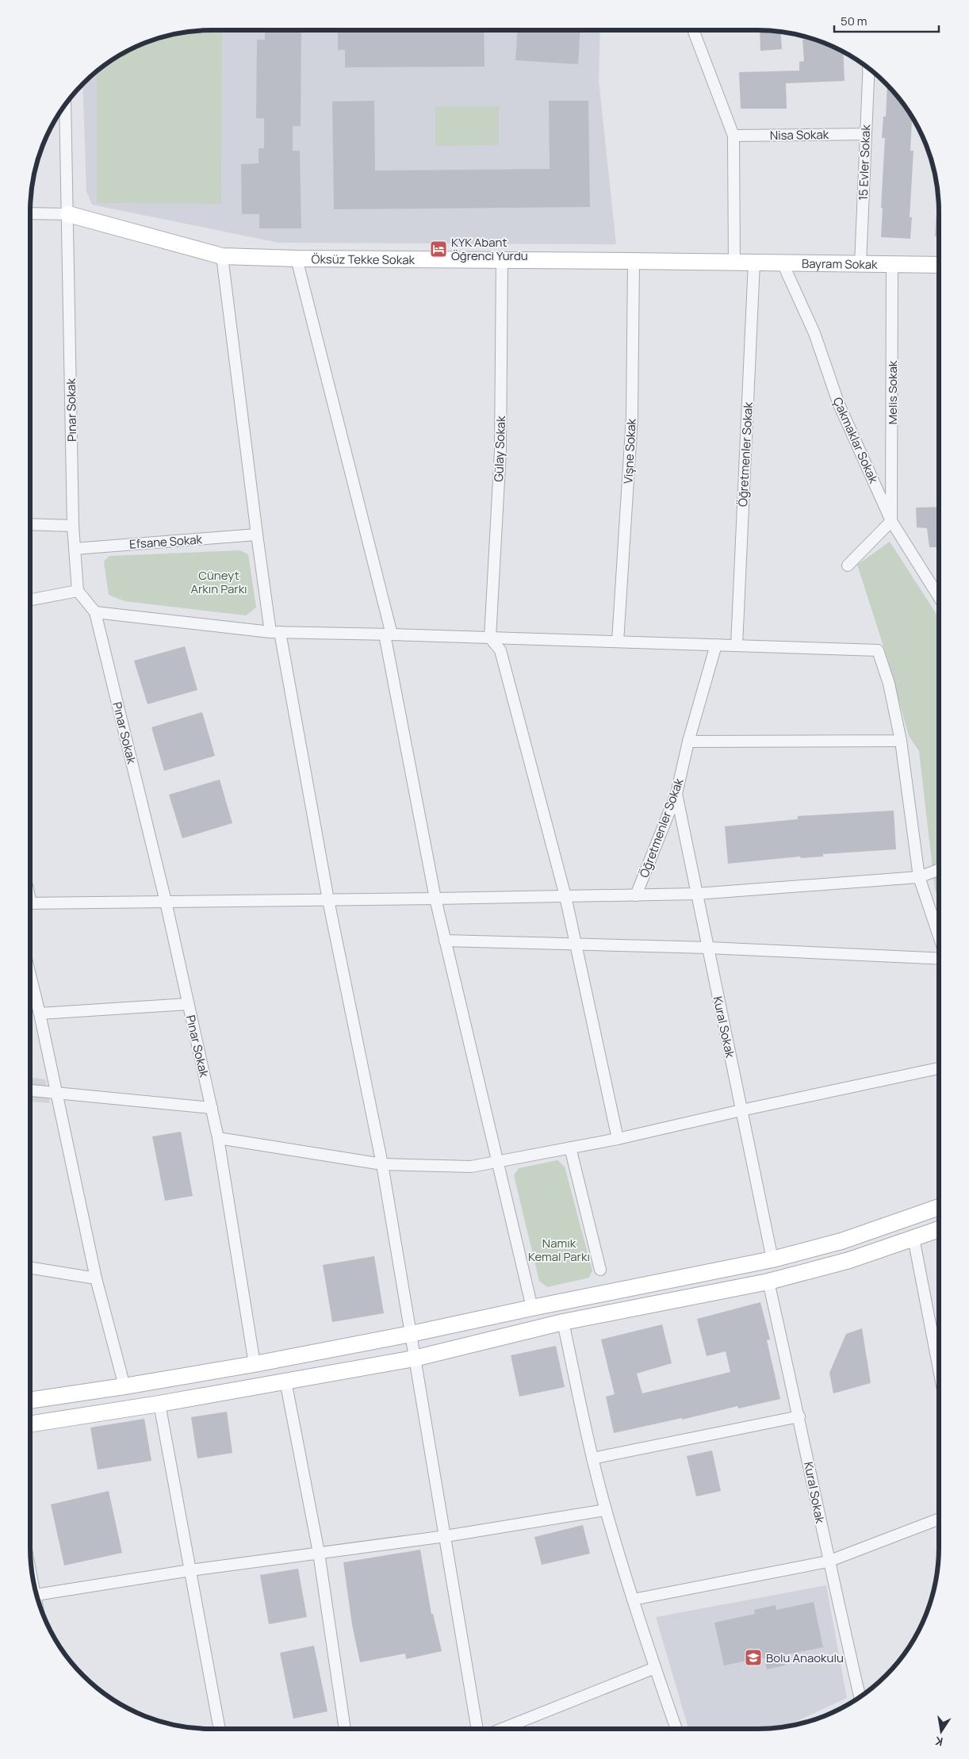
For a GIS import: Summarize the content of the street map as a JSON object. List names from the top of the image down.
{
  "streets": {
    "main road": ["Öksüz Tekke Sokak", "Bayram Sokak"],
    "street": [
      "Nisa Sokak",
      "15 Evler Sokak",
      "Melis Sokak",
      "Pınar Sokak",
      "Çakmaklar Sokak",
      "Gülay Sokak",
      "Vişne Sokak",
      "Öğretmenler Sokak",
      "Efsane Sokak",
      "Kural Sokak"
    ]
  },
  "crossings": [
    ["Nisa Sokak", "15 Evler Sokak"],
    ["15 Evler Sokak", "Bayram Sokak"],
    ["Öksüz Tekke Sokak", "Bayram Sokak"],
    ["Öksüz Tekke Sokak", "Pınar Sokak"],
    ["Öksüz Tekke Sokak", "Gülay Sokak"],
    ["Öksüz Tekke Sokak", "Vişne Sokak"],
    ["Bayram Sokak", "Melis Sokak"],
    ["Bayram Sokak", "Çakmaklar Sokak"],
    ["Bayram Sokak", "Öğretmenler Sokak"],
    ["Melis Sokak", "Çakmaklar Sokak"],
    ["Pınar Sokak", "Efsane Sokak"],
    ["Öğretmenler Sokak", "Kural Sokak"]
  ],
  "parks": ["Cüneyt Arkın Parkı", "Namık Kemal Parkı"],
  "places": {
    "hotel": ["KYK Abant Öğrenci Yurdu"],
    "school or university": ["Bolu Anaokulu"]
  },
  "scale_bar": "50 m",
  "north": "bottom"
}
